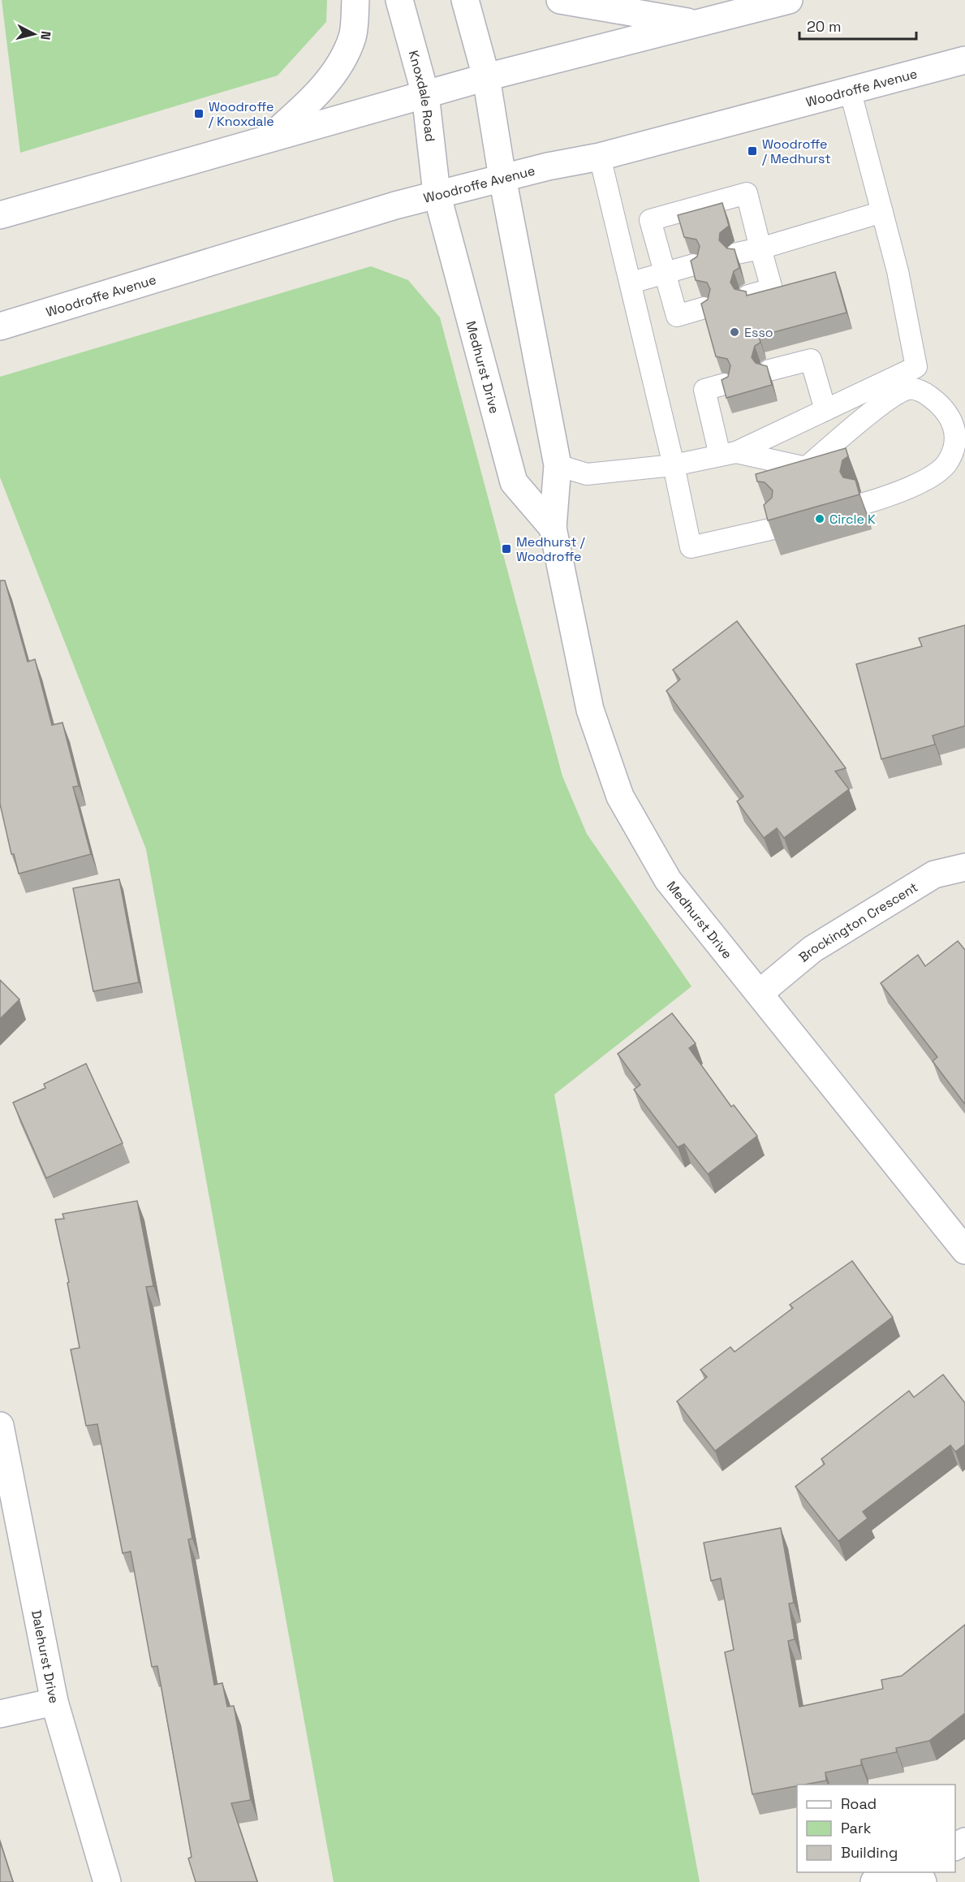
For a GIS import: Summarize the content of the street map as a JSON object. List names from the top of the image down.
{
  "streets": {
    "street": [
      "Woodroffe Avenue",
      "Knoxdale Road",
      "Medhurst Drive",
      "Brockington Crescent",
      "Dalehurst Drive"
    ]
  },
  "crossings": [
    ["Woodroffe Avenue", "Knoxdale Road"],
    ["Woodroffe Avenue", "Medhurst Drive"],
    ["Knoxdale Road", "Medhurst Drive"],
    ["Medhurst Drive", "Brockington Crescent"]
  ],
  "places": {
    "transit": ["Woodroffe / Knoxdale", "Woodroffe / Medhurst", "Medhurst / Woodroffe"],
    "other": ["Esso", "Circle K"]
  },
  "legend": ["Road", "Park", "Building"],
  "scale_bar": "20 m",
  "north": "right"
}
